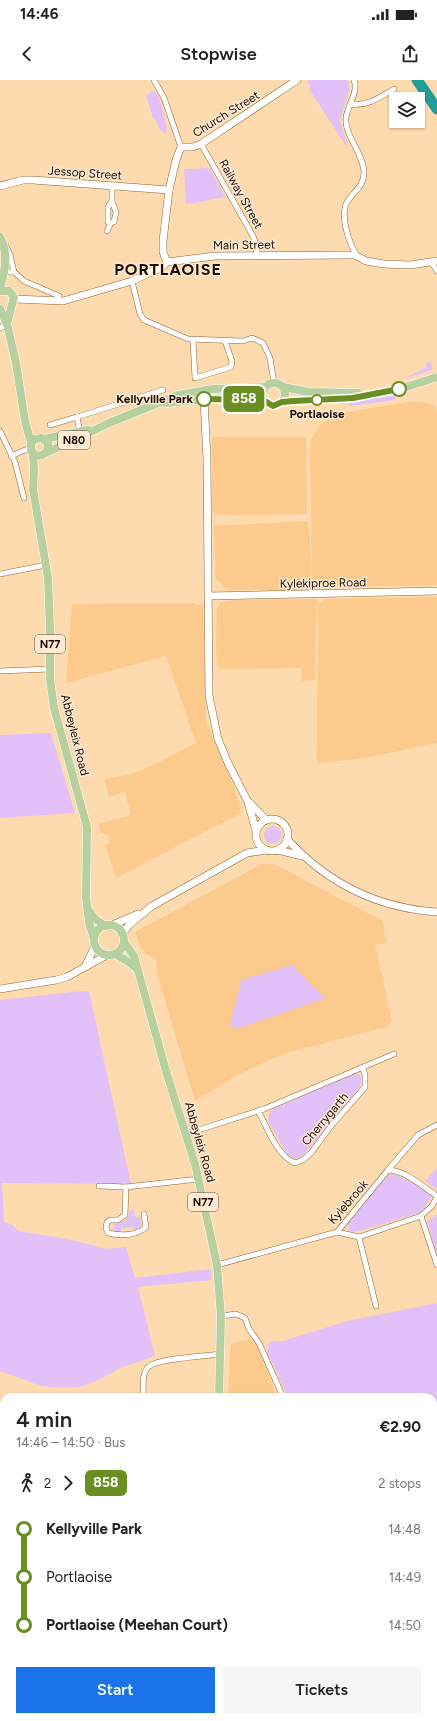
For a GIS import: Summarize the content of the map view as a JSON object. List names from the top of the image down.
{
  "streets": {
    "main road": ["N80", "N77", "Abbeyleix Road"],
    "street": [
      "Church Street",
      "Jessop Street",
      "Railway Street",
      "Main Street",
      "Kylekiproe Road",
      "Cherrygarth",
      "Kylebrook"
    ]
  },
  "crossings": [
    ["Church Street", "Jessop Street"],
    ["Church Street", "Railway Street"],
    ["Church Street", "Main Street"],
    ["Railway Street", "Main Street"],
    ["Main Street", "N80"],
    ["N80", "N77"],
    ["N77", "Abbeyleix Road"],
    ["Abbeyleix Road", "Cherrygarth"],
    ["Abbeyleix Road", "Kylebrook"]
  ],
  "districts": ["PORTLAOISE"],
  "places": ["Kellyville Park", "Portlaoise"],
  "lines": ["bus line 858"],
  "page": {
    "status": "14:46",
    "header": "Stopwise",
    "on_map": "858",
    "heading": ["4 min", "14:46 – 14:50 · Bus", "€2.90"],
    "legs": ["2", "858", "2 stops"],
    "list": [
      {
        "name": "Kellyville Park",
        "value": "14:48"
      },
      {
        "name": "Portlaoise",
        "value": "14:49"
      },
      {
        "name": "Portlaoise (Meehan Court)",
        "value": "14:50"
      }
    ],
    "buttons": ["Start", "Tickets"]
  }
}
